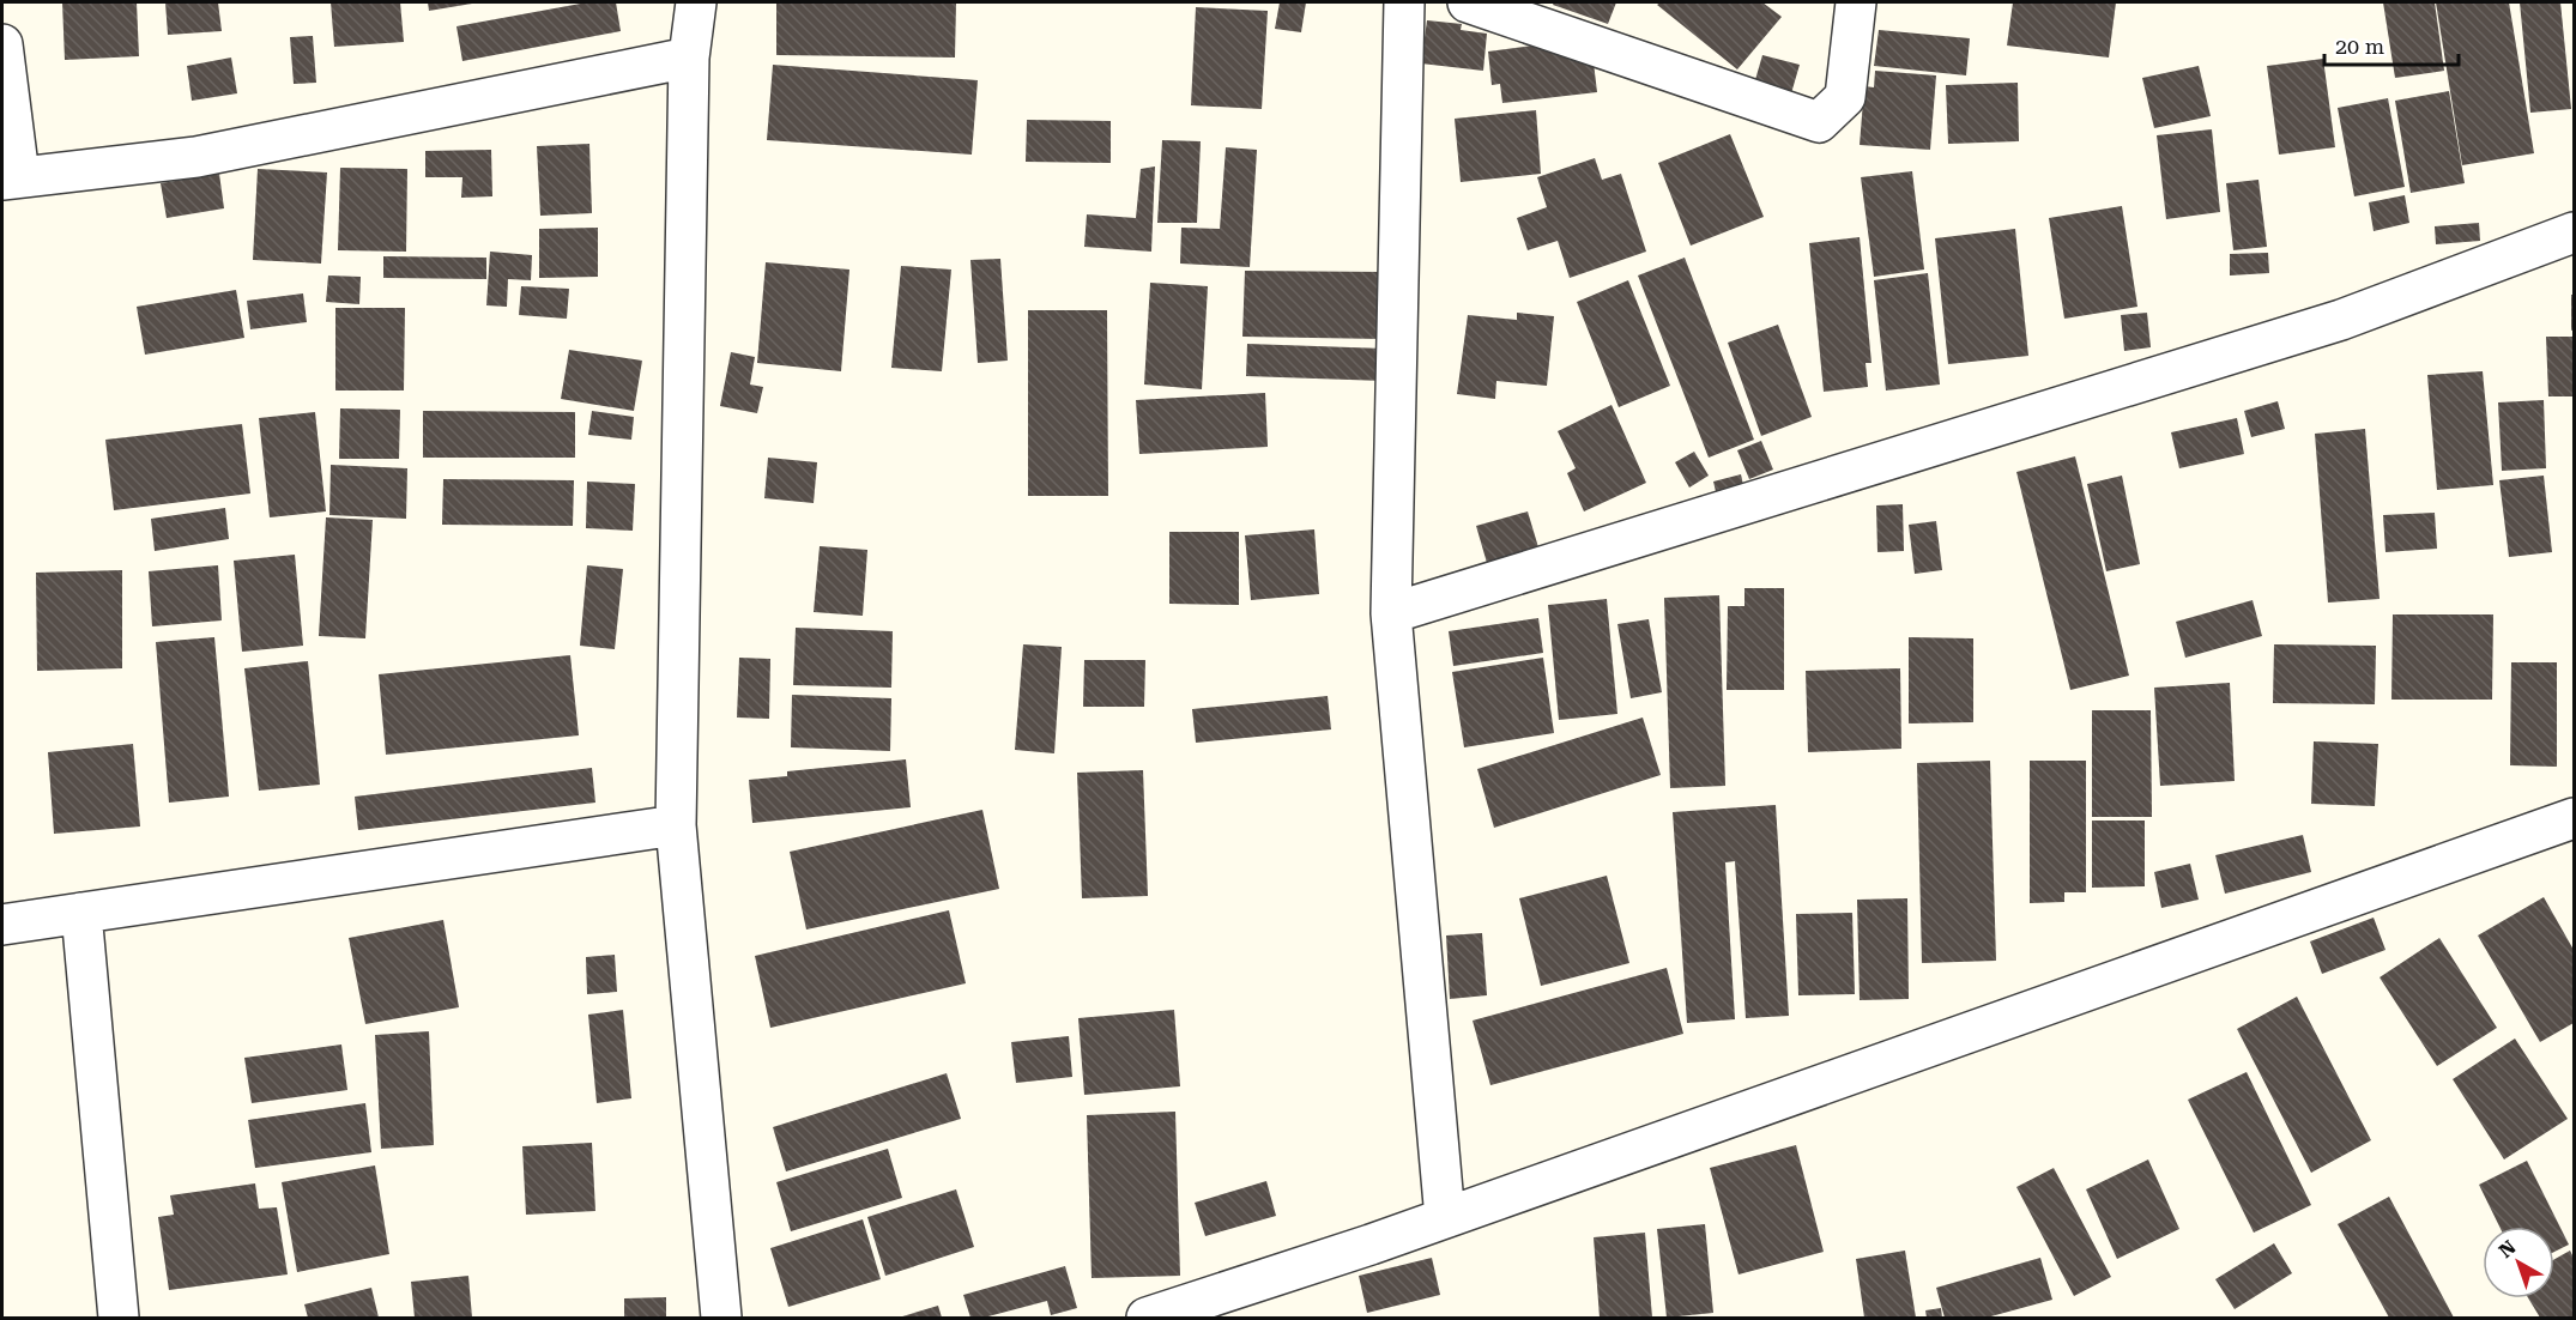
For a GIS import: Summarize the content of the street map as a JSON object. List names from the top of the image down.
{
  "scale_bar": "20 m",
  "north": "top left"
}
